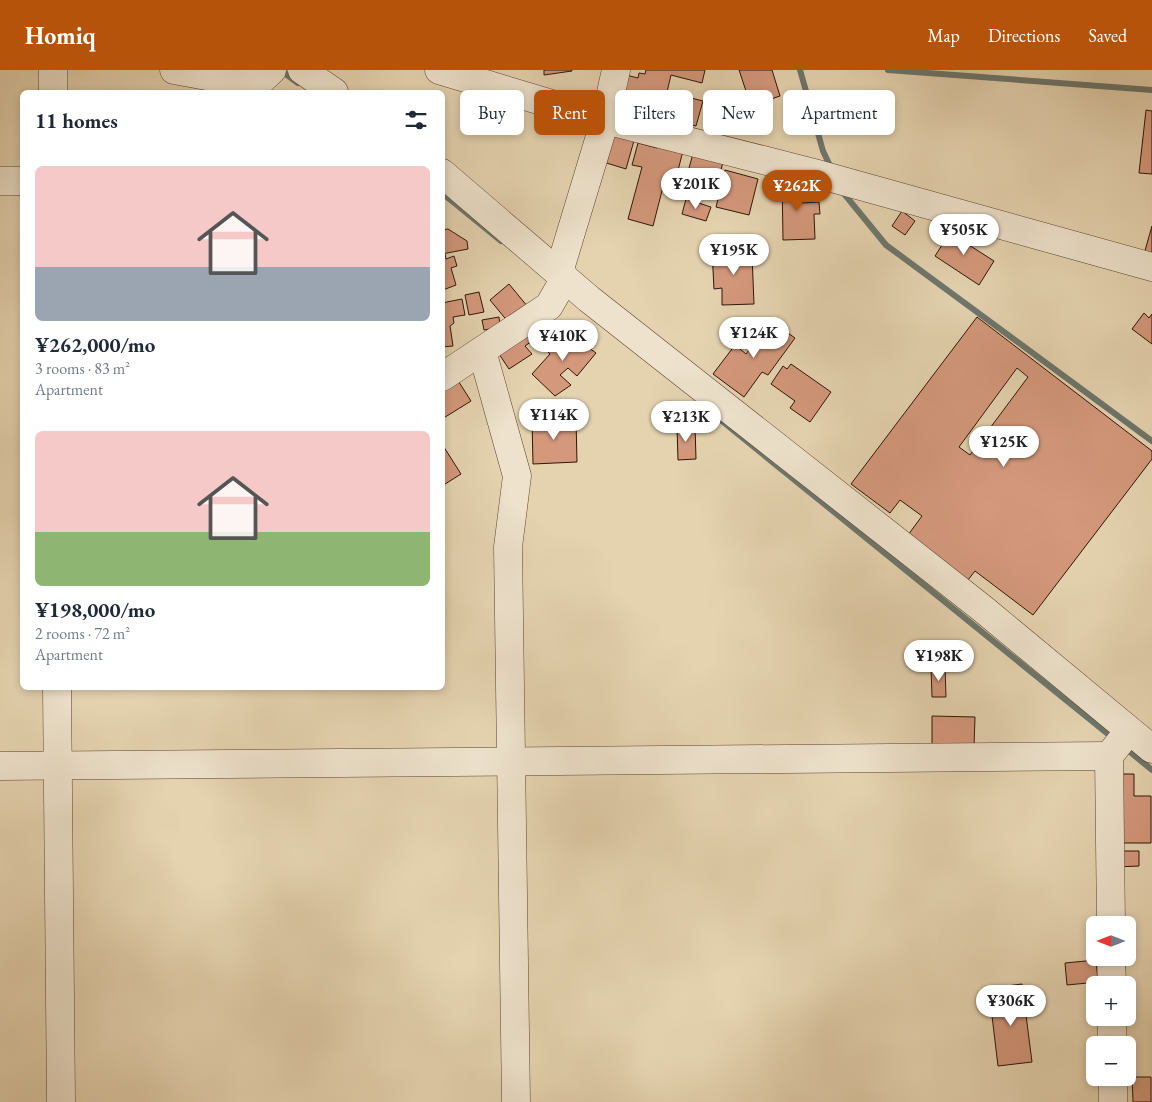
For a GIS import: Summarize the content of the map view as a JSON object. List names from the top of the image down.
{
  "north": "left",
  "page": {
    "header": "Homiq",
    "nav": ["Map", "Directions", "Saved"],
    "chip": [
      "Buy",
      "Rent",
      "Filters",
      "New",
      "Apartment"
    ],
    "heading": "11 homes",
    "list": [
      {
        "name": "¥262,000/mo",
        "note": "3 rooms · 83 m² · Apartment"
      },
      {
        "name": "¥198,000/mo",
        "note": "2 rooms · 72 m² · Apartment"
      }
    ],
    "price": [
      "¥201K",
      "¥262K",
      "¥505K",
      "¥195K",
      "¥124K",
      "¥410K",
      "¥114K",
      "¥213K",
      "¥125K",
      "¥198K",
      "¥306K"
    ],
    "map_buttons": ["+", "−"]
  }
}
